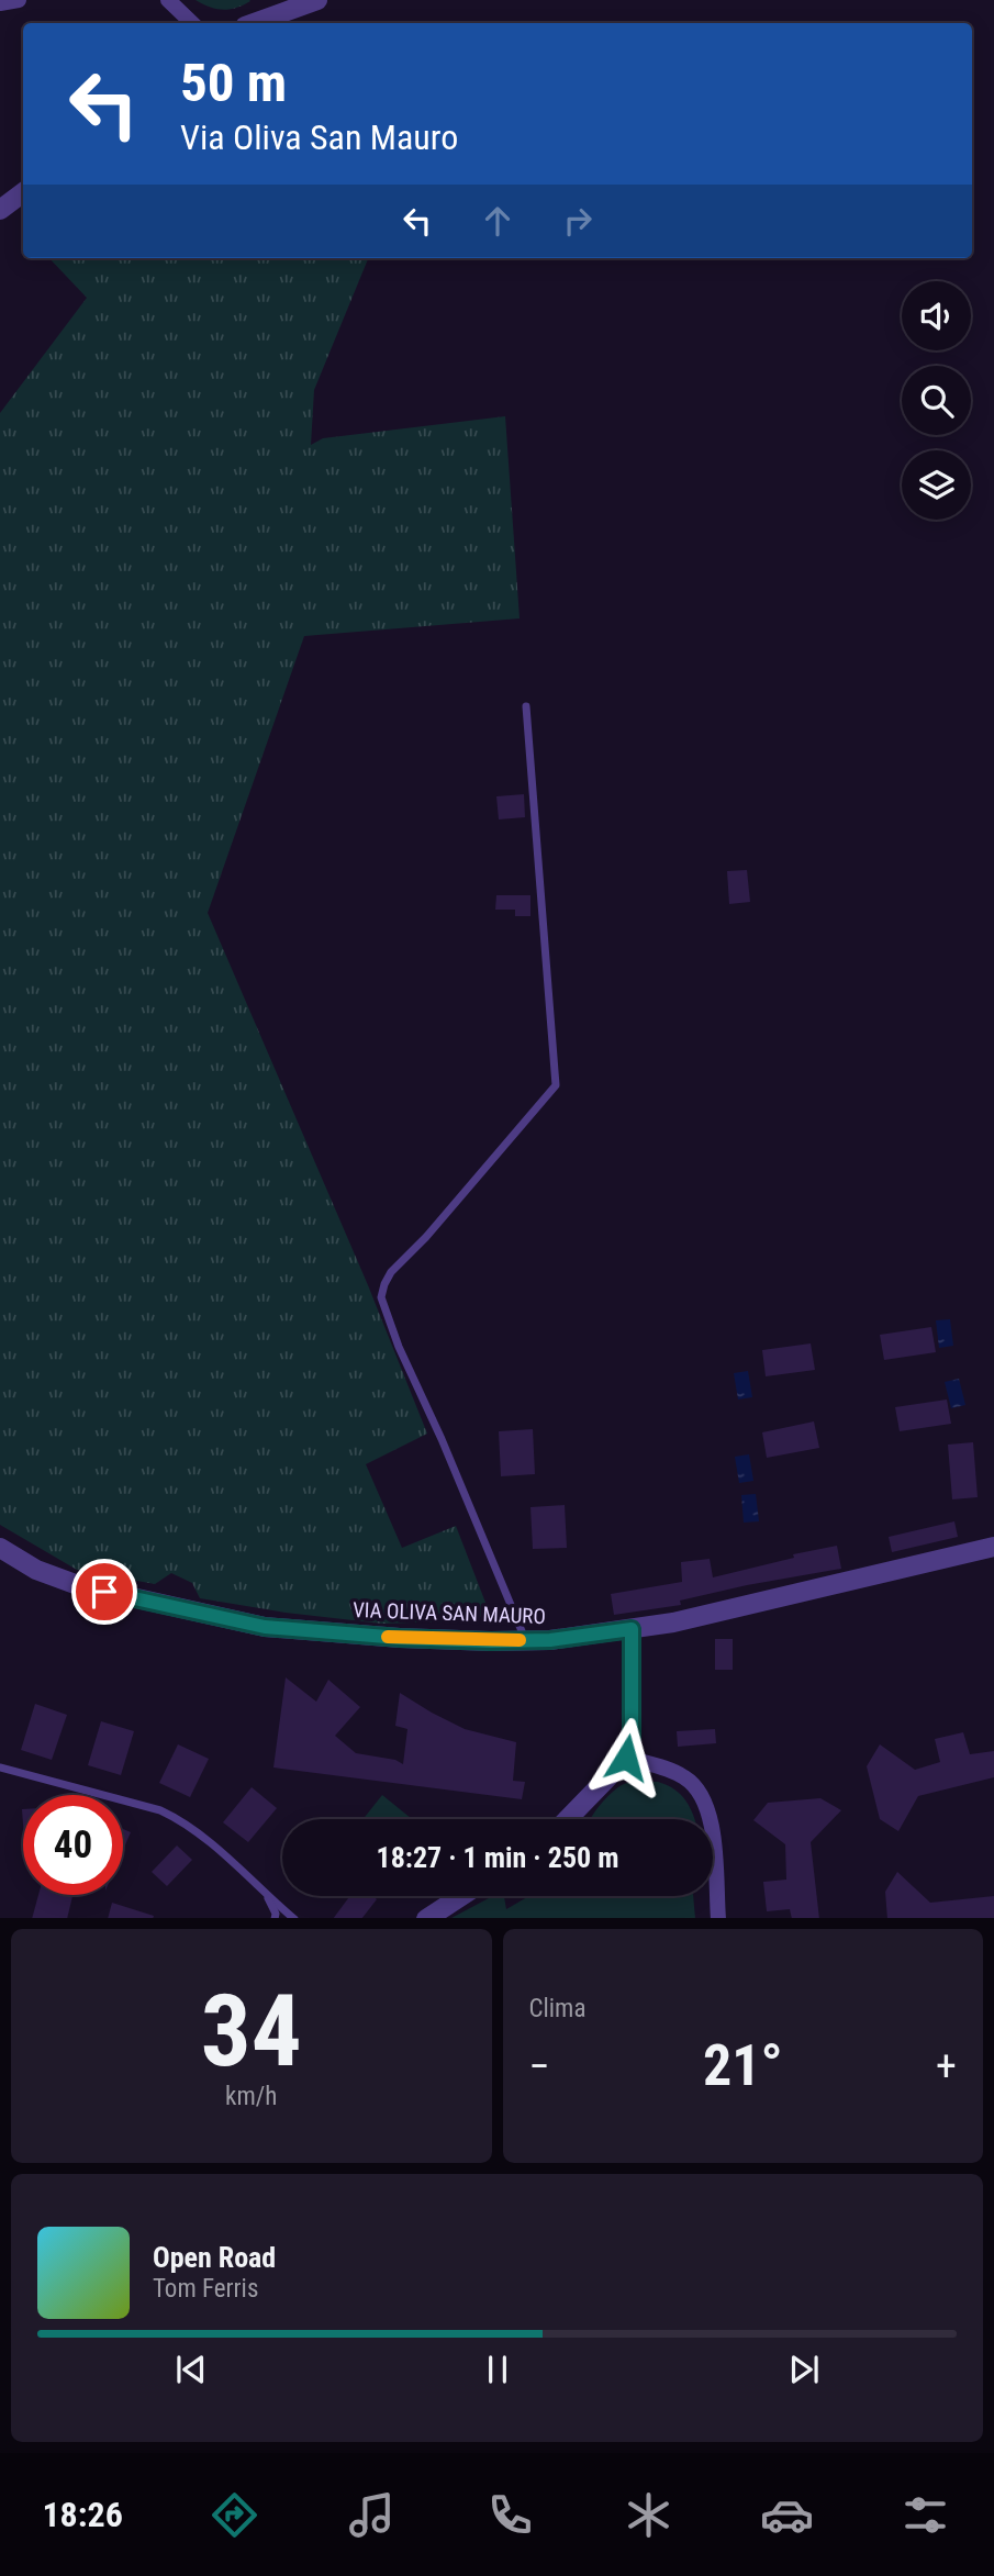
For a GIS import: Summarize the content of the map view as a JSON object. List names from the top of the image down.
{
  "streets": {
    "street": ["VIA OLIVA SAN MAURO"]
  },
  "page": {
    "turn": ["50 m", "Via Oliva San Mauro"],
    "limit": "40",
    "trip": "18:27 · 1 min · 250 m",
    "tile": [
      ["34", "km/h"],
      "Clima"
    ],
    "heat": ["−", "21°", "+"],
    "song": ["Open Road", "Tom Ferris"],
    "tabs": "18:26"
  }
}
